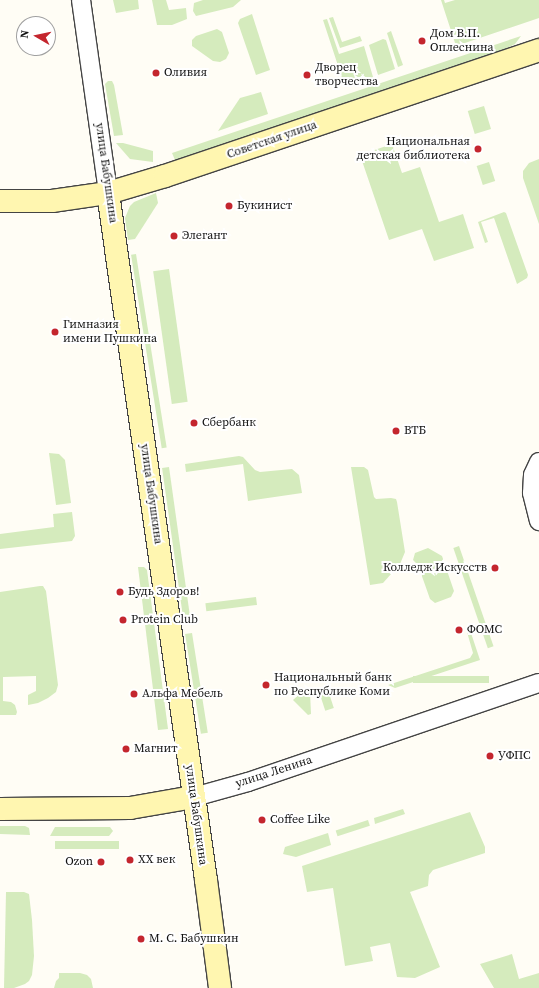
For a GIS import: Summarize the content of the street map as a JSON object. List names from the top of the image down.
{
  "streets": {
    "street": ["Советская улица", "улица Бабушкина", "улица Ленина"]
  },
  "crossings": [
    ["Советская улица", "улица Бабушкина"],
    ["улица Бабушкина", "улица Ленина"]
  ],
  "places": [
    "Дом В.П. Оплеснина",
    "Оливия",
    "Дворец творчества",
    "Национальная детская библиотека",
    "Букинист",
    "Элегант",
    "Гимназия имени Пушкина",
    "Сбербанк",
    "ВТБ",
    "Колледж Искусств",
    "Будь Здоров!",
    "Protein Club",
    "ФОМС",
    "Национальный банк по Республике Коми",
    "Альфа Мебель",
    "Магнит",
    "УФПС",
    "Coffee Like",
    "XX век",
    "Ozon",
    "М. С. Бабушкин"
  ],
  "north": "left"
}
